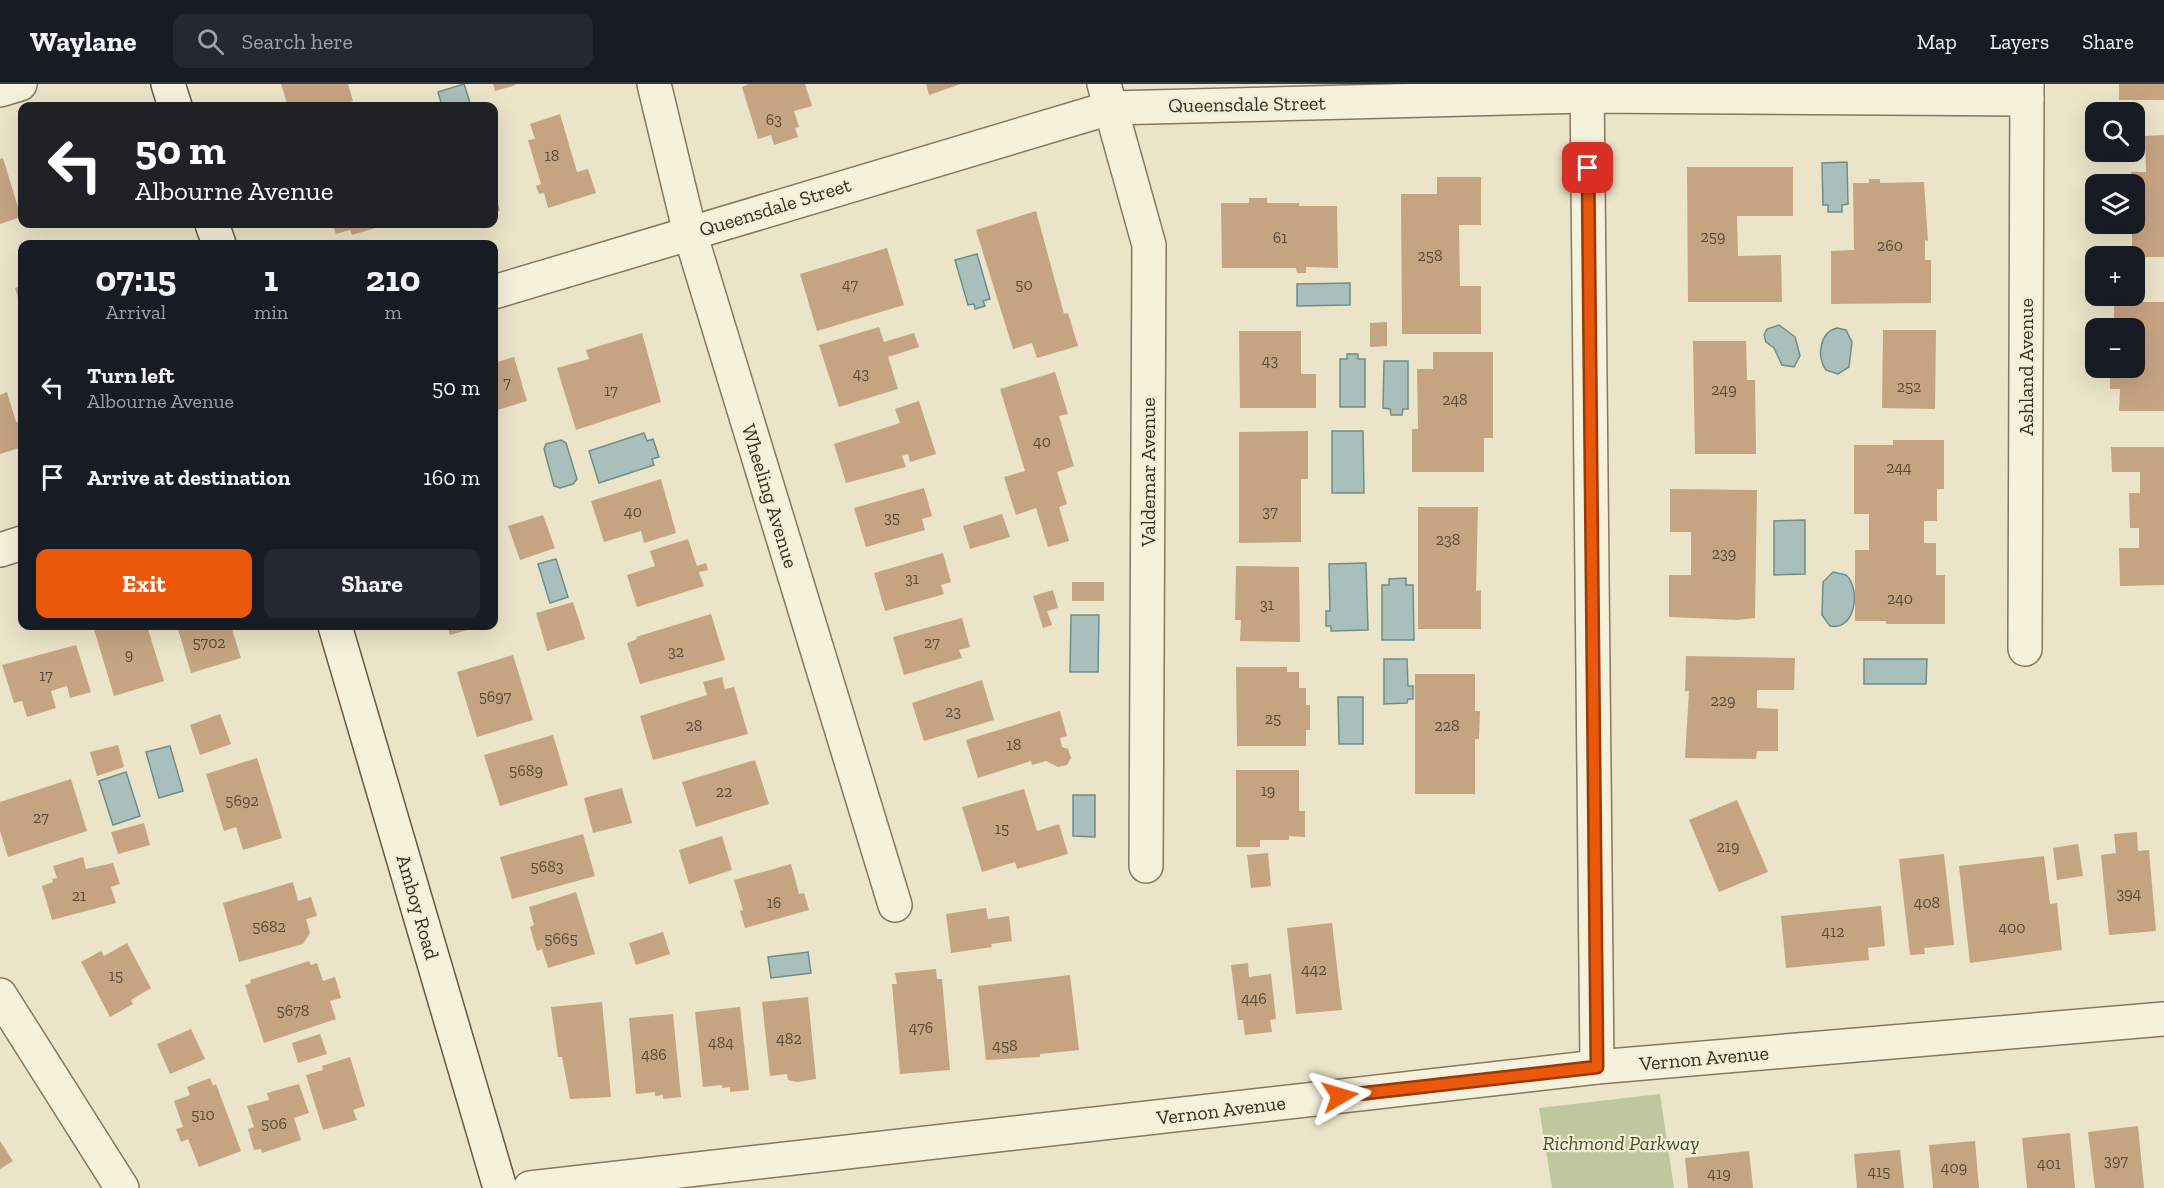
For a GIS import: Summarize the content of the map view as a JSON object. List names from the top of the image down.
{
  "streets": {
    "street": [
      "Queensdale Street",
      "Ashland Avenue",
      "Valdemar Avenue",
      "Wheeling Avenue",
      "Amboy Road",
      "Vernon Avenue"
    ]
  },
  "crossings": [
    ["Queensdale Street", "Ashland Avenue"],
    ["Queensdale Street", "Valdemar Avenue"],
    ["Queensdale Street", "Wheeling Avenue"]
  ],
  "parks": ["Richmond Parkway"],
  "house_numbers": [
    "63",
    "18",
    "259",
    "61",
    "260",
    "258",
    "47",
    "50",
    "43",
    "43",
    "7",
    "252",
    "249",
    "17",
    "248",
    "40",
    "244",
    "40",
    "37",
    "35",
    "238",
    "239",
    "31",
    "240",
    "31",
    "5702",
    "27",
    "32",
    "9",
    "17",
    "5697",
    "229",
    "23",
    "25",
    "28",
    "228",
    "18",
    "5689",
    "19",
    "22",
    "5692",
    "27",
    "15",
    "219",
    "5683",
    "394",
    "21",
    "16",
    "408",
    "5682",
    "400",
    "412",
    "5665",
    "442",
    "15",
    "446",
    "5678",
    "476",
    "482",
    "484",
    "458",
    "486",
    "510",
    "506",
    "397",
    "401",
    "409",
    "415",
    "419"
  ],
  "page": {
    "header": "Waylane",
    "search": "Search here",
    "nav": ["Map", "Layers", "Share"],
    "map_buttons": ["+", "−"],
    "turn": ["50 m", "Albourne Avenue"],
    "eta": [
      "07:15",
      "Arrival",
      "1",
      "min",
      "210",
      "m"
    ],
    "list": [
      {
        "name": "Turn left",
        "note": "Albourne Avenue",
        "value": "50 m"
      },
      {
        "name": "Arrive at destination",
        "value": "160 m"
      }
    ],
    "buttons": ["Exit", "Share"]
  }
}
